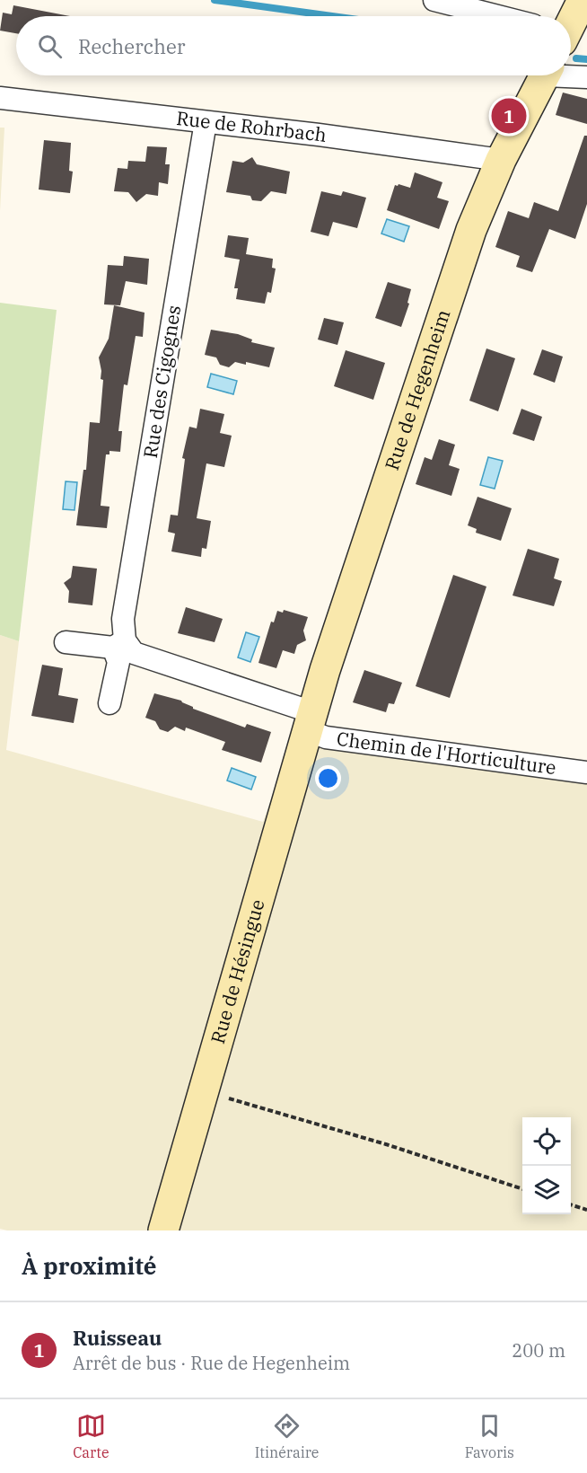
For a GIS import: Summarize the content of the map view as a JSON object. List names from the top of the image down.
{
  "streets": {
    "main road": ["Rue de Hegenheim", "Rue de Hésingue"],
    "street": ["Rue de Rohrbach", "Rue des Cigognes", "Chemin de l'Horticulture"]
  },
  "crossings": [
    ["Rue de Rohrbach", "Rue des Cigognes"],
    ["Rue de Rohrbach", "Rue de Hegenheim"],
    ["Rue de Hegenheim", "Chemin de l'Horticulture"],
    ["Rue de Hegenheim", "Rue de Hésingue"],
    ["Chemin de l'Horticulture", "Rue de Hésingue"]
  ],
  "page": {
    "search": "Rechercher",
    "pins": "1",
    "heading": "À proximité",
    "list": [
      {
        "mark": "1",
        "name": "Ruisseau",
        "note": "Arrêt de bus · Rue de Hegenheim",
        "value": "200 m"
      }
    ],
    "nav": ["Carte", "Itinéraire", "Favoris"]
  }
}
